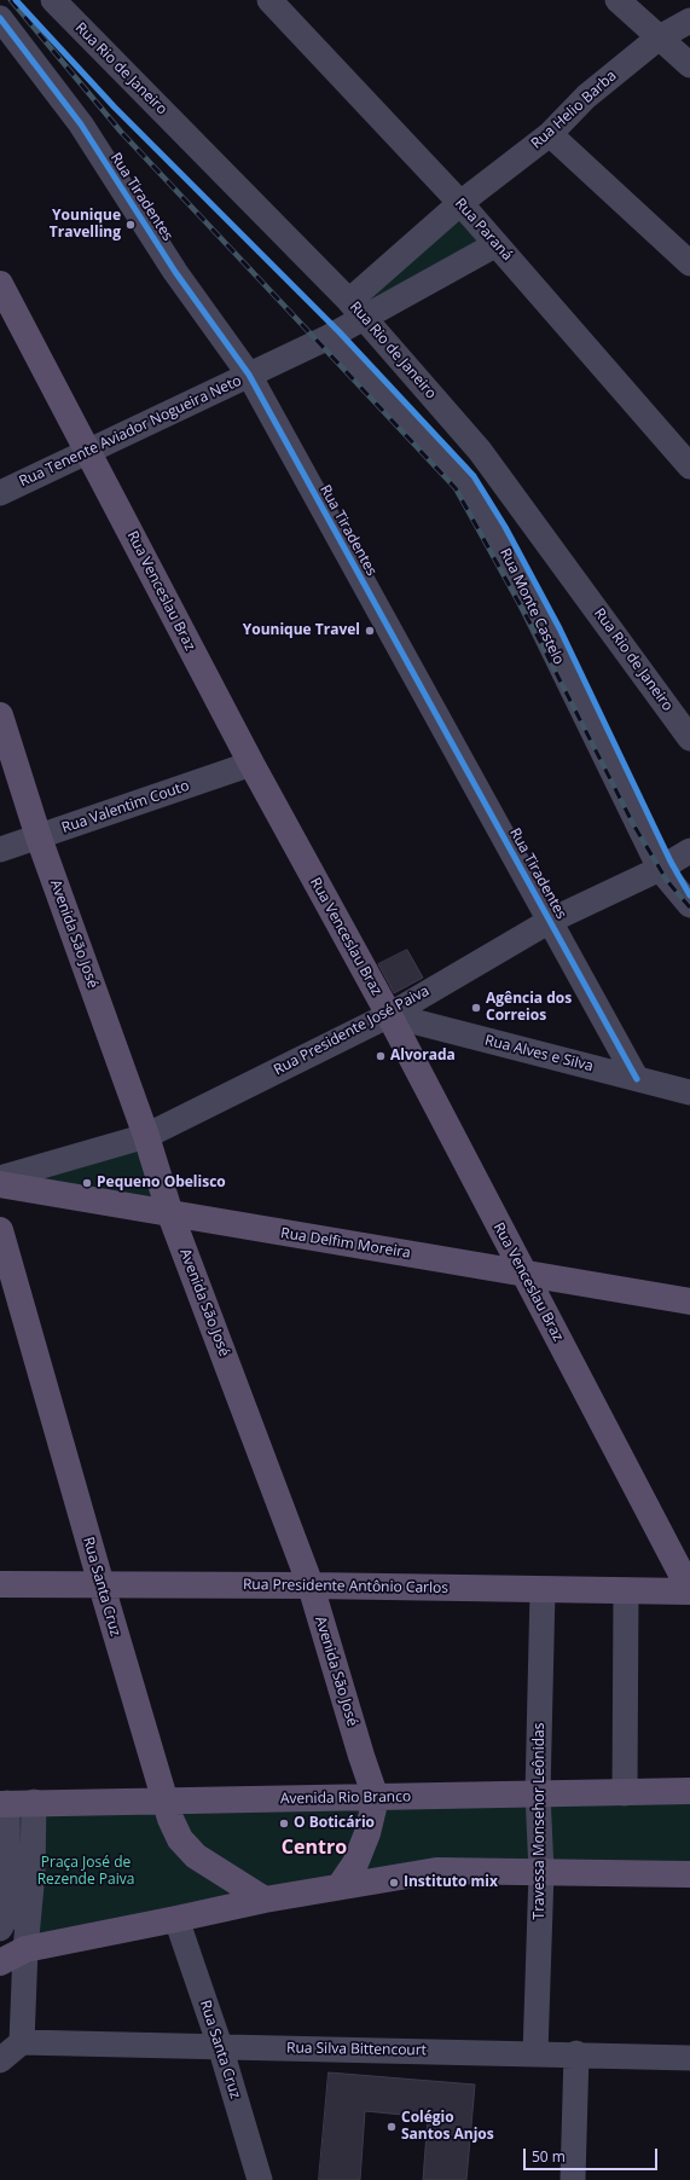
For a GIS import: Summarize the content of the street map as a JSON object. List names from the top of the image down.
{
  "streets": {
    "main road": [
      "Rua Venceslau Braz",
      "Avenida São José",
      "Rua Delfim Moreira",
      "Rua Santa Cruz",
      "Rua Presidente Antônio Carlos",
      "Avenida Rio Branco"
    ],
    "street": [
      "Rua Rio de Janeiro",
      "Rua Helio Barba",
      "Rua Tiradentes",
      "Rua Paraná",
      "Rua Tenente Aviador Nogueira Neto",
      "Rua Monte Castelo",
      "Rua Valentim Couto",
      "Rua Presidente José Paiva",
      "Rua Alves e Silva",
      "Travessa Monsehor Leônidas",
      "Rua Silva Bittencourt"
    ]
  },
  "crossings": [
    ["Rua Rio de Janeiro", "Rua Helio Barba"],
    ["Rua Rio de Janeiro", "Rua Tenente Aviador Nogueira Neto"],
    ["Rua Helio Barba", "Rua Paraná"],
    ["Rua Helio Barba", "Rua Tenente Aviador Nogueira Neto"],
    ["Rua Tiradentes", "Rua Tenente Aviador Nogueira Neto"],
    ["Rua Tiradentes", "Rua Presidente José Paiva"],
    ["Rua Tiradentes", "Rua Alves e Silva"],
    ["Rua Tenente Aviador Nogueira Neto", "Rua Venceslau Braz"],
    ["Rua Tenente Aviador Nogueira Neto", "Rua Monte Castelo"],
    ["Rua Venceslau Braz", "Rua Valentim Couto"],
    ["Rua Venceslau Braz", "Rua Presidente José Paiva"],
    ["Rua Venceslau Braz", "Rua Alves e Silva"],
    ["Rua Venceslau Braz", "Rua Delfim Moreira"],
    ["Rua Venceslau Braz", "Rua Presidente Antônio Carlos"],
    ["Rua Monte Castelo", "Rua Presidente José Paiva"],
    ["Rua Valentim Couto", "Avenida São José"],
    ["Avenida São José", "Rua Presidente José Paiva"],
    ["Avenida São José", "Rua Delfim Moreira"],
    ["Avenida São José", "Rua Presidente Antônio Carlos"],
    ["Avenida São José", "Avenida Rio Branco"],
    ["Rua Presidente José Paiva", "Rua Alves e Silva"],
    ["Rua Santa Cruz", "Rua Presidente Antônio Carlos"],
    ["Rua Santa Cruz", "Avenida Rio Branco"],
    ["Rua Santa Cruz", "Rua Silva Bittencourt"],
    ["Rua Presidente Antônio Carlos", "Travessa Monsehor Leônidas"],
    ["Avenida Rio Branco", "Travessa Monsehor Leônidas"],
    ["Travessa Monsehor Leônidas", "Rua Silva Bittencourt"]
  ],
  "districts": ["Centro"],
  "parks": ["Praça José de Rezende Paiva"],
  "places": [
    "Younique Travelling",
    "Younique Travel",
    "Agência dos Correios",
    "Alvorada",
    "Pequeno Obelisco",
    "O Boticário",
    "Instituto mix",
    "Colégio Santos Anjos"
  ],
  "scale_bar": "50 m"
}
